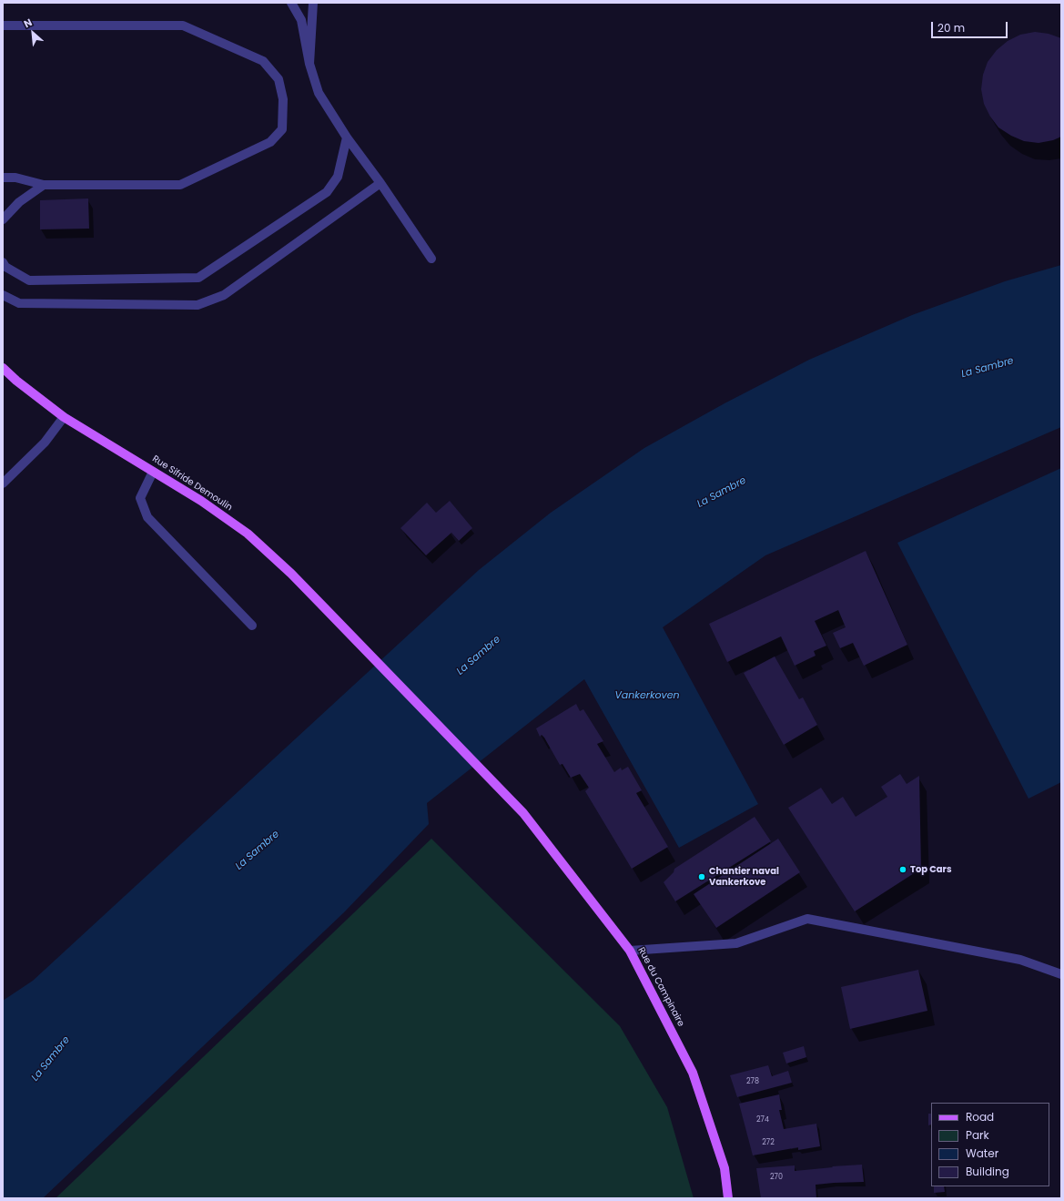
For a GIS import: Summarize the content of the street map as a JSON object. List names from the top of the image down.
{
  "streets": {
    "main road": ["Rue Sifride Demoulin", "Rue du Campinaire"]
  },
  "crossings": [
    ["Rue Sifride Demoulin", "Rue du Campinaire"]
  ],
  "water": ["La Sambre", "Vankerkoven"],
  "places": ["Top Cars", "Chantier naval Vankerkove"],
  "house_numbers": [
    "278",
    "274",
    "272",
    "270"
  ],
  "legend": [
    "Road",
    "Park",
    "Water",
    "Building"
  ],
  "scale_bar": "20 m",
  "north": "top left"
}
